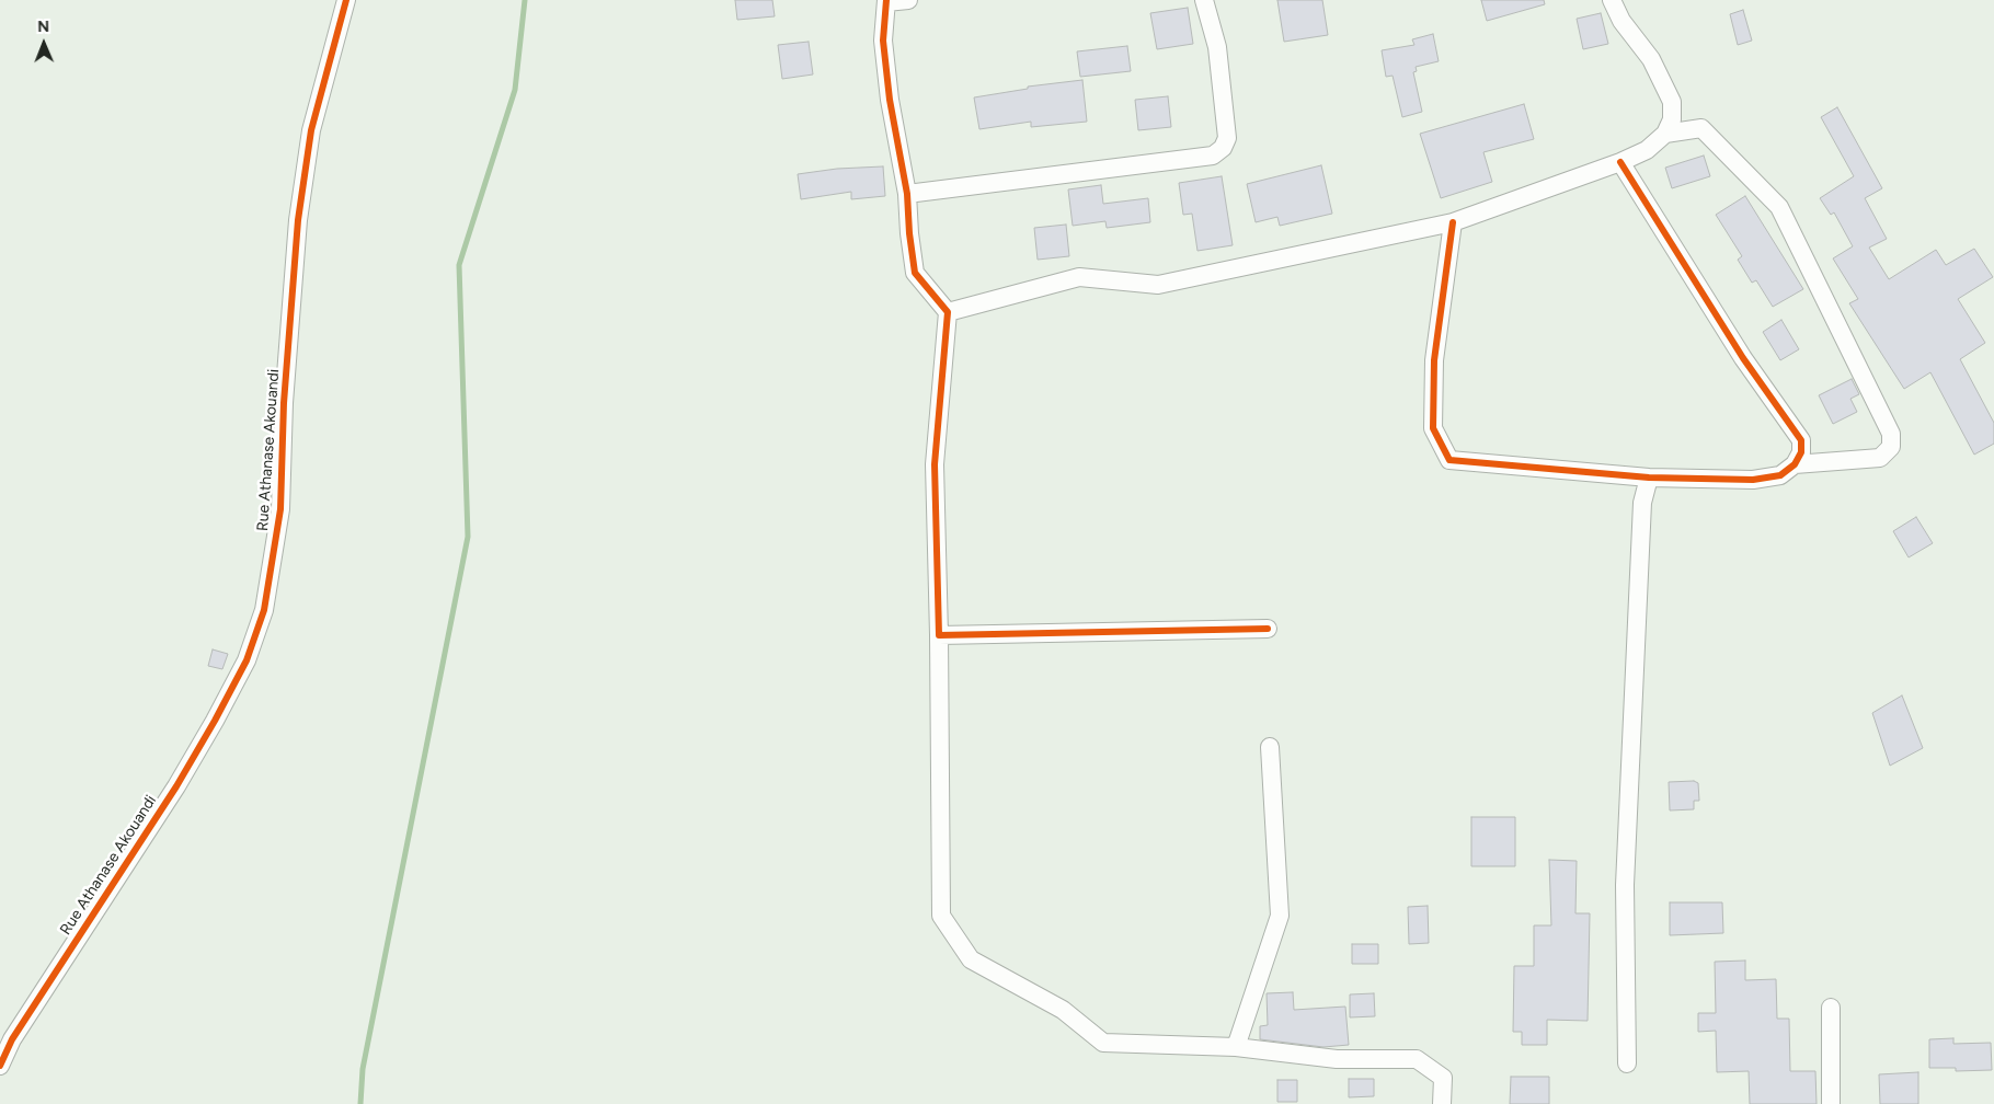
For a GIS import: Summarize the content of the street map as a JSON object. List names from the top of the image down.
{
  "streets": {
    "street": ["Rue Athanase Akouandi"]
  },
  "north": "top"
}
